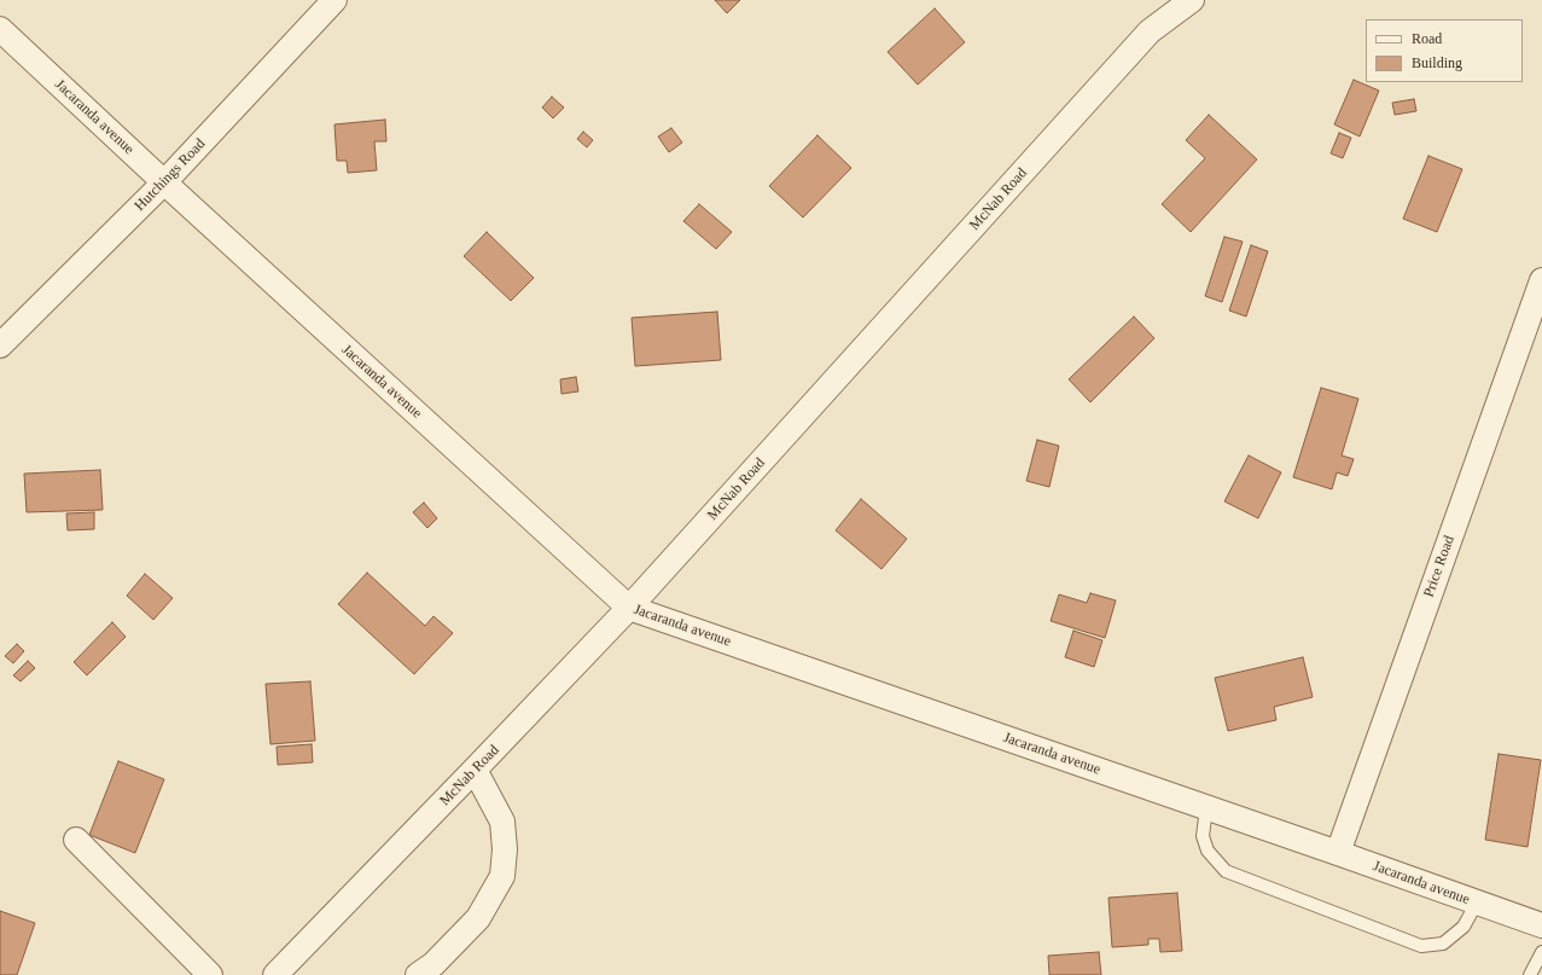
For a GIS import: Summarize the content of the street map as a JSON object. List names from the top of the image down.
{
  "streets": {
    "street": [
      "Jacaranda avenue",
      "Hutchings Road",
      "McNab Road",
      "Price Road"
    ]
  },
  "crossings": [
    ["Jacaranda avenue", "Hutchings Road"],
    ["Jacaranda avenue", "McNab Road"],
    ["Jacaranda avenue", "Price Road"]
  ],
  "legend": ["Road", "Building"]
}
